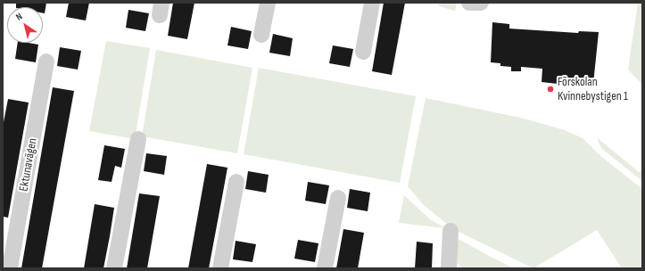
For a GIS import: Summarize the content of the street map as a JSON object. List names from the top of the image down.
{
  "streets": {
    "street": ["Ektunavägen"]
  },
  "places": ["Förskolan Kvinnebystigen 1"],
  "north": "top left"
}
